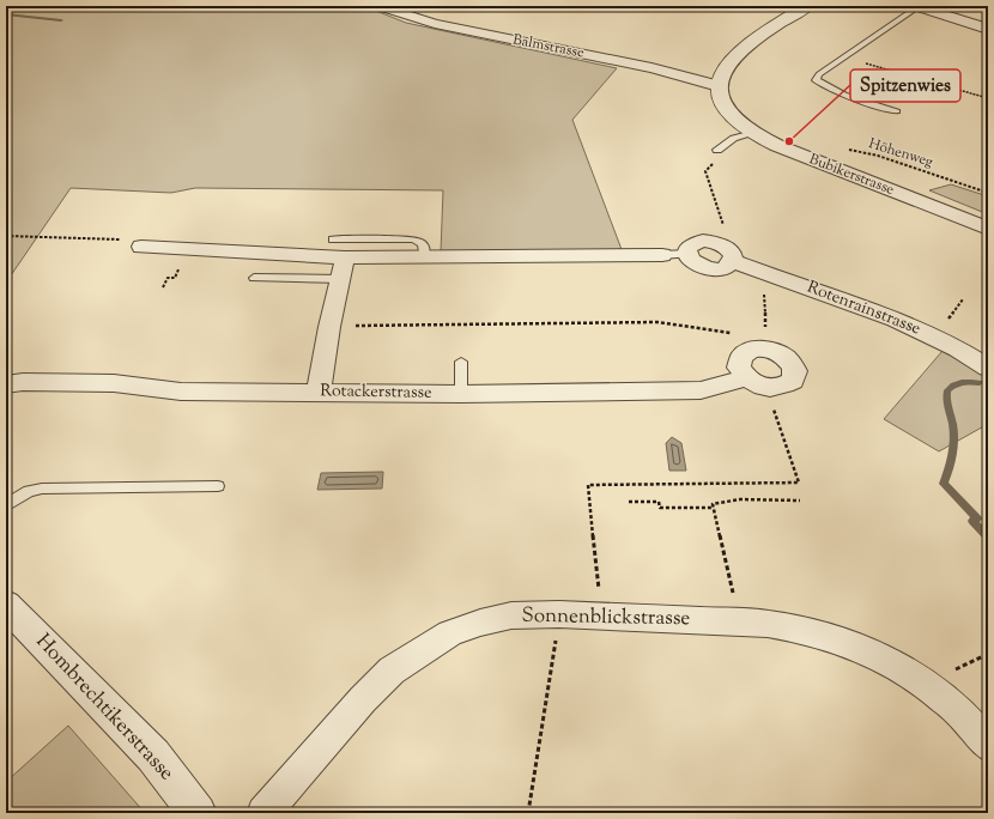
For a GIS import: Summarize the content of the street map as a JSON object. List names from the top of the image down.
{
  "streets": {
    "street": [
      "Balmstrasse",
      "Bubikerstrasse",
      "Rotenrainstrasse",
      "Rotackerstrasse",
      "Sonnenblickstrasse",
      "Hombrechtikerstrasse"
    ],
    "path": ["Höhenweg"]
  },
  "crossings": [
    ["Balmstrasse", "Bubikerstrasse"]
  ],
  "places": ["Spitzenwies"]
}
